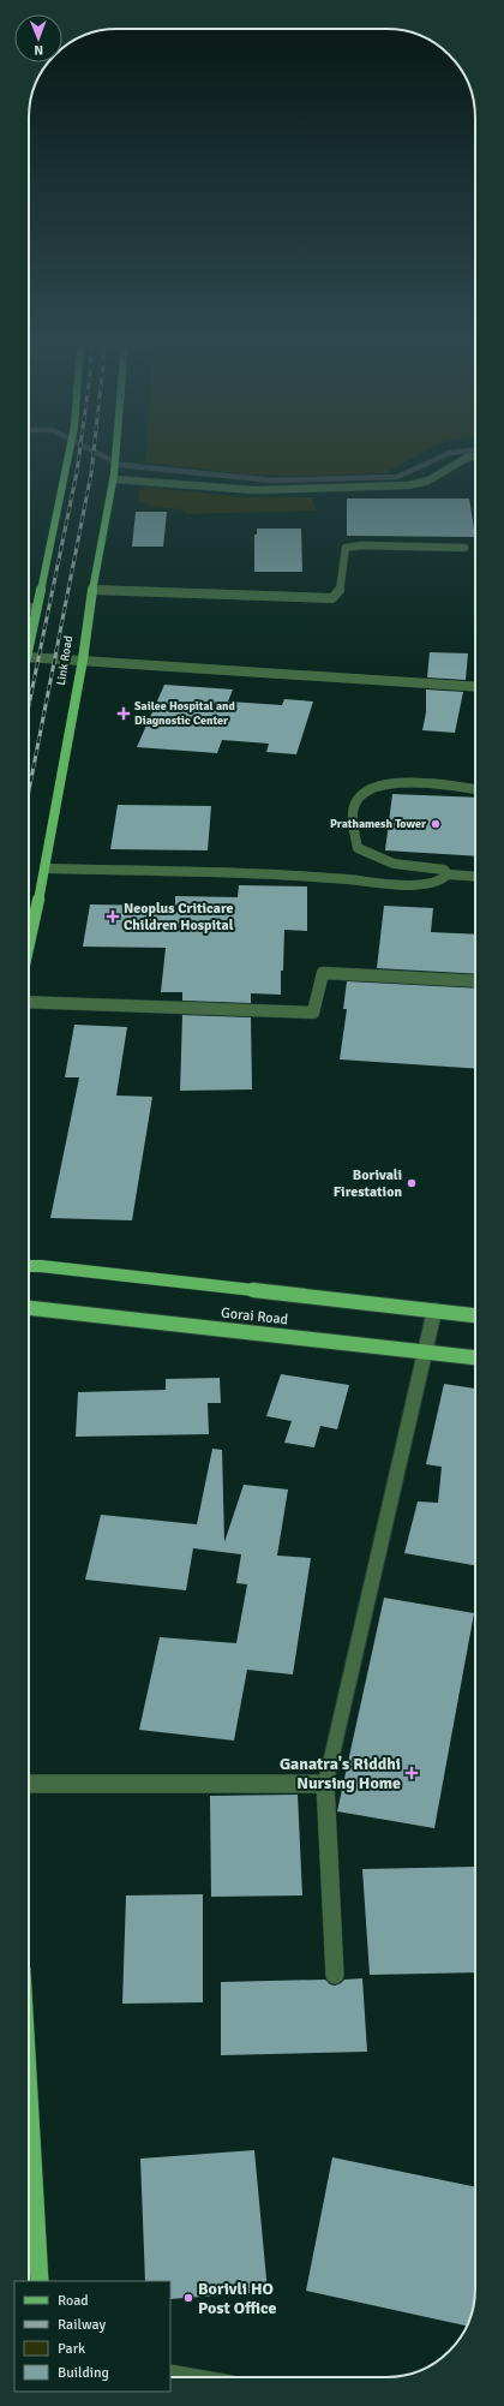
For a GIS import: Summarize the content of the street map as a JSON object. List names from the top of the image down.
{
  "streets": {
    "main road": ["Link Road", "Gorai Road"]
  },
  "places": {
    "health": ["Sailee Hospital and Diagnostic Center", "Neoplus Criticare Children Hospital", "Ganatra's Riddhi Nursing Home"],
    "other": ["Prathamesh Tower", "Borivali Firestation", "Borivli HO Post Office"]
  },
  "legend": [
    "Road",
    "Railway",
    "Park",
    "Building"
  ],
  "north": "bottom"
}
